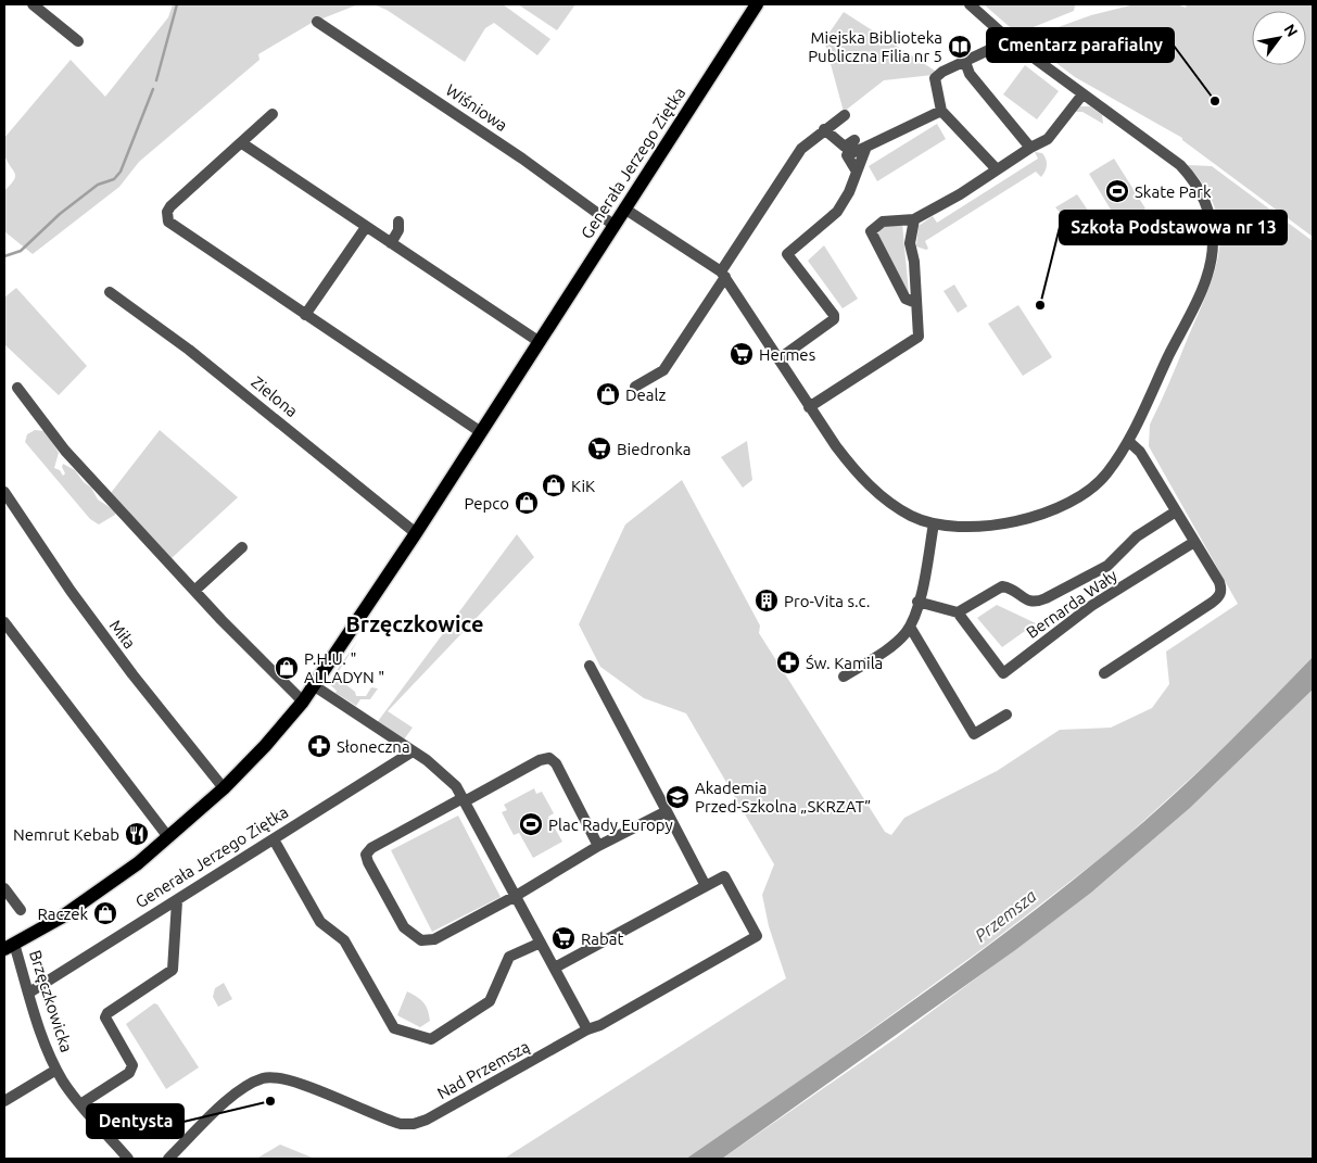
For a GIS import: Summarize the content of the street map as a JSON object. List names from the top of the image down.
{
  "streets": {
    "main road": ["Generała Jerzego Ziętka"],
    "street": [
      "Wiśniowa",
      "Zielona",
      "Bernarda Wały",
      "Miła",
      "Brzęczkowicka",
      "Nad Przemszą"
    ]
  },
  "crossings": [
    ["Wiśniowa", "Generała Jerzego Ziętka"],
    ["Generała Jerzego Ziętka", "Zielona"],
    ["Generała Jerzego Ziętka", "Miła"],
    ["Generała Jerzego Ziętka", "Brzęczkowicka"]
  ],
  "districts": ["Brzęczkowice"],
  "water": ["Przemsza"],
  "places": {
    "library": ["Miejska Biblioteka Publiczna Filia nr 5"],
    "other": ["Cmentarz parafialny", "Szkoła Podstawowa nr 13", "Dentysta"],
    "sports": ["Skate Park", "Plac Rady Europy"],
    "supermarket": ["Hermes", "Biedronka", "Rabat"],
    "shop": [
      "Dealz",
      "KiK",
      "Pepco",
      "P.H.U. \" ALLADYN \"",
      "Raczek"
    ],
    "building": ["Pro-Vita s.c."],
    "pharmacy": ["Św. Kamila", "Słoneczna"],
    "school or university": ["Akademia Przed-Szkolna „SKRZAT”"],
    "restaurant": ["Nemrut Kebab"]
  },
  "north": "top right"
}
